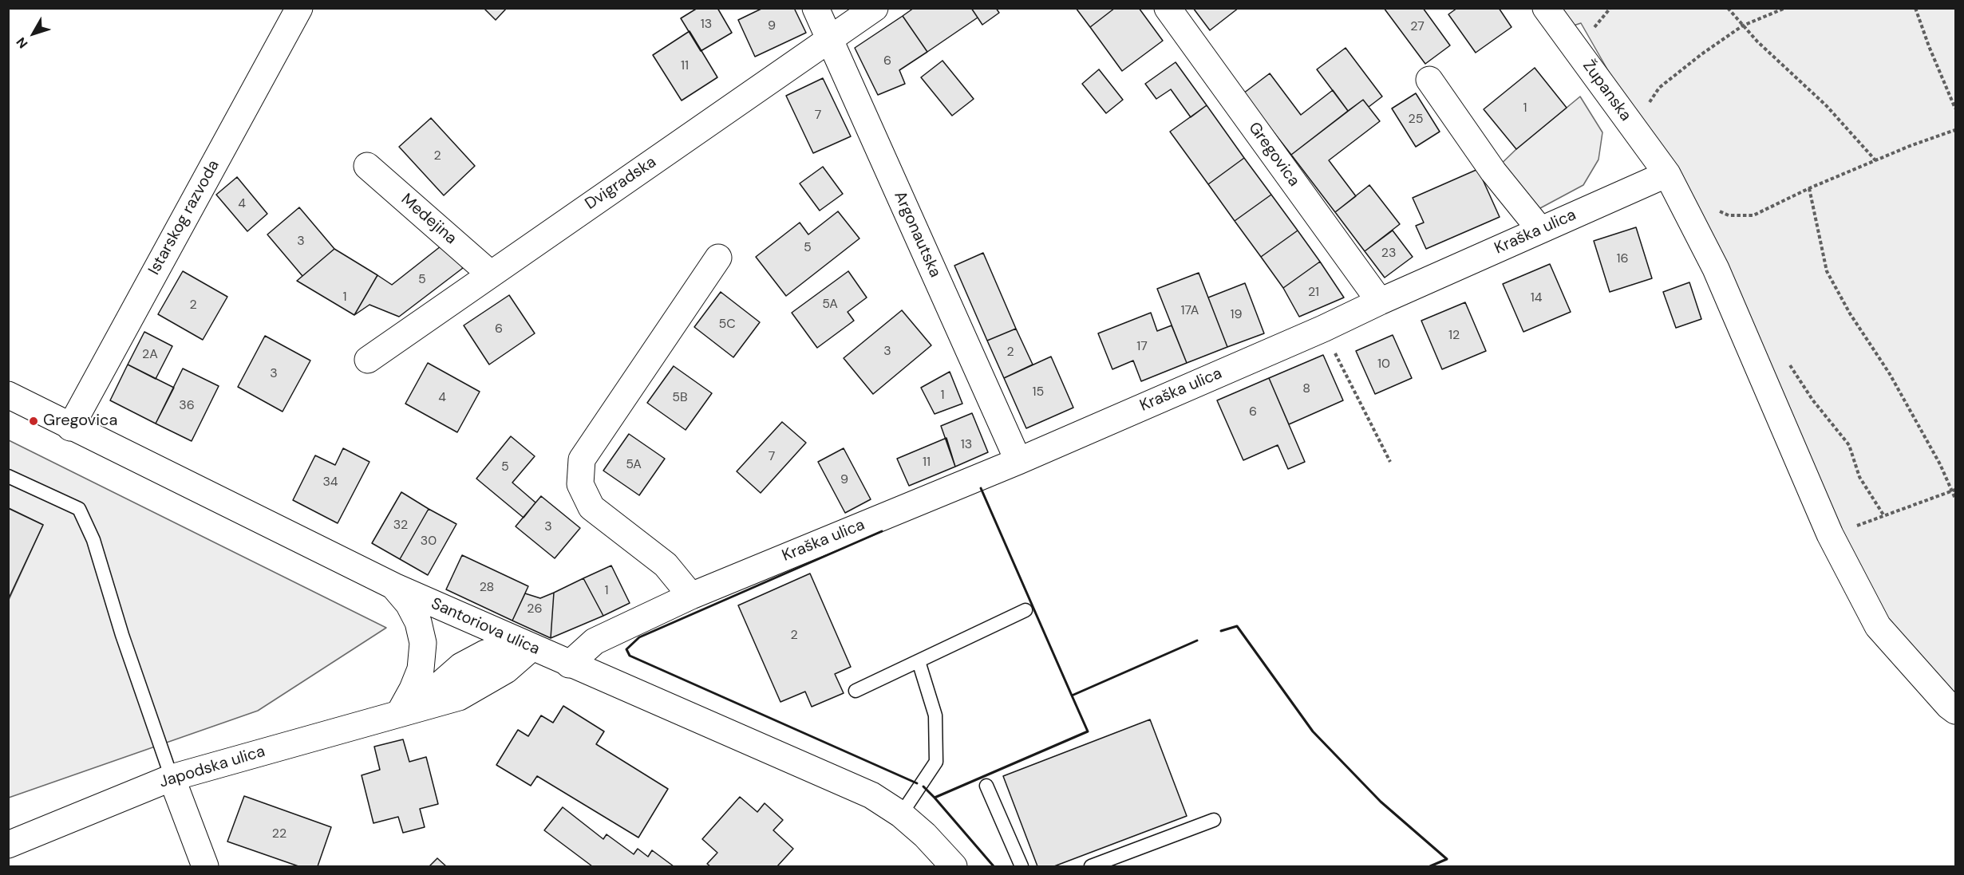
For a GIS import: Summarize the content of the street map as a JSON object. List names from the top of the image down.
{
  "streets": {
    "street": [
      "Županska",
      "Gregovica",
      "Dvigradska",
      "Istarskog razvoda",
      "Medejina",
      "Kraška ulica",
      "Argonautska",
      "Santoriova ulica",
      "Japodska ulica"
    ]
  },
  "crossings": [
    ["Županska", "Kraška ulica"],
    ["Gregovica", "Kraška ulica"],
    ["Dvigradska", "Medejina"],
    ["Dvigradska", "Argonautska"],
    ["Istarskog razvoda", "Santoriova ulica"],
    ["Kraška ulica", "Argonautska"],
    ["Kraška ulica", "Santoriova ulica"]
  ],
  "places": ["Gregovica"],
  "house_numbers": [
    "13",
    "9",
    "27",
    "6",
    "11",
    "1",
    "7",
    "25",
    "2",
    "4",
    "3",
    "5",
    "23",
    "16",
    "5",
    "21",
    "1",
    "14",
    "5A",
    "2",
    "17A",
    "19",
    "5C",
    "6",
    "12",
    "17",
    "3",
    "2",
    "2A",
    "10",
    "3",
    "8",
    "15",
    "1",
    "4",
    "5B",
    "36",
    "6",
    "13",
    "7",
    "11",
    "5A",
    "5",
    "9",
    "34",
    "32",
    "3",
    "30",
    "28",
    "1",
    "26",
    "2",
    "22"
  ],
  "north": "bottom left"
}
